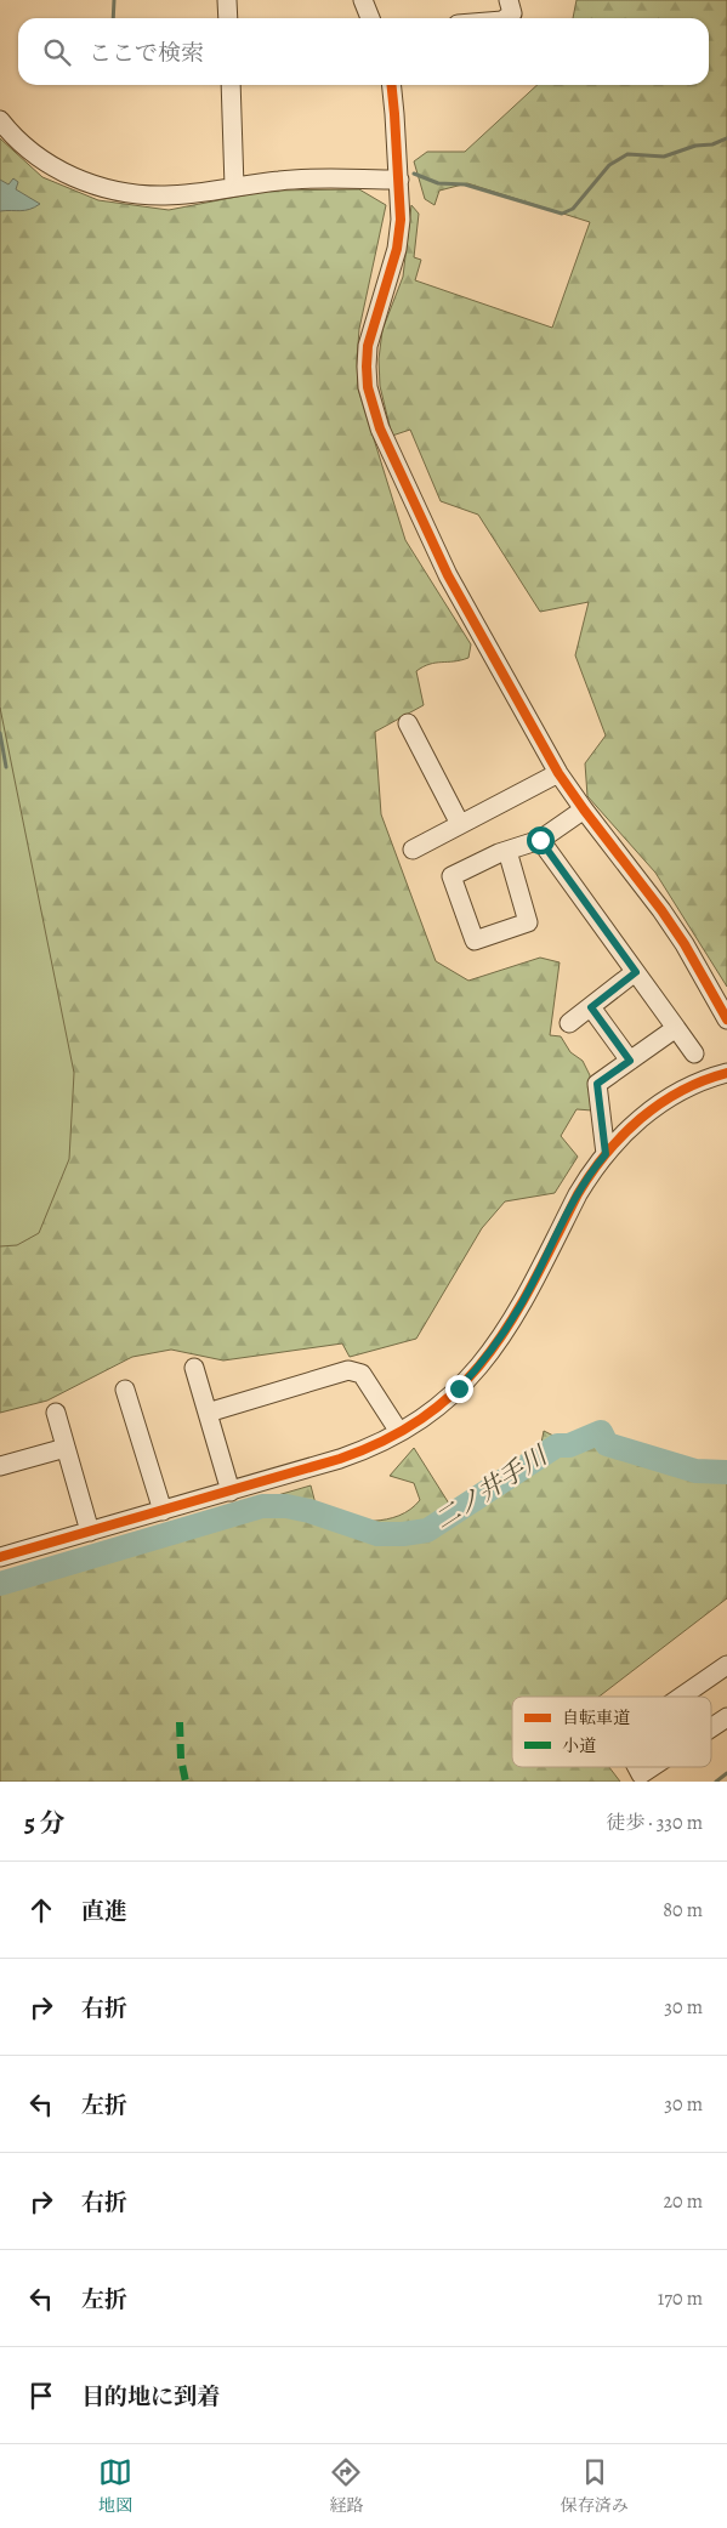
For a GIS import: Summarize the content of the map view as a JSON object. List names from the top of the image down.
{
  "water": ["二ノ井手川"],
  "legend": ["自転車道", "小道"],
  "page": {
    "search": "ここで検索",
    "heading": ["5 分", "徒歩 · 330 m"],
    "list": [
      ["直進", "80 m"],
      ["右折", "30 m"],
      ["左折", "30 m"],
      ["右折", "20 m"],
      ["左折", "170 m"],
      "目的地に到着"
    ],
    "nav": ["地図", "経路", "保存済み"]
  }
}
